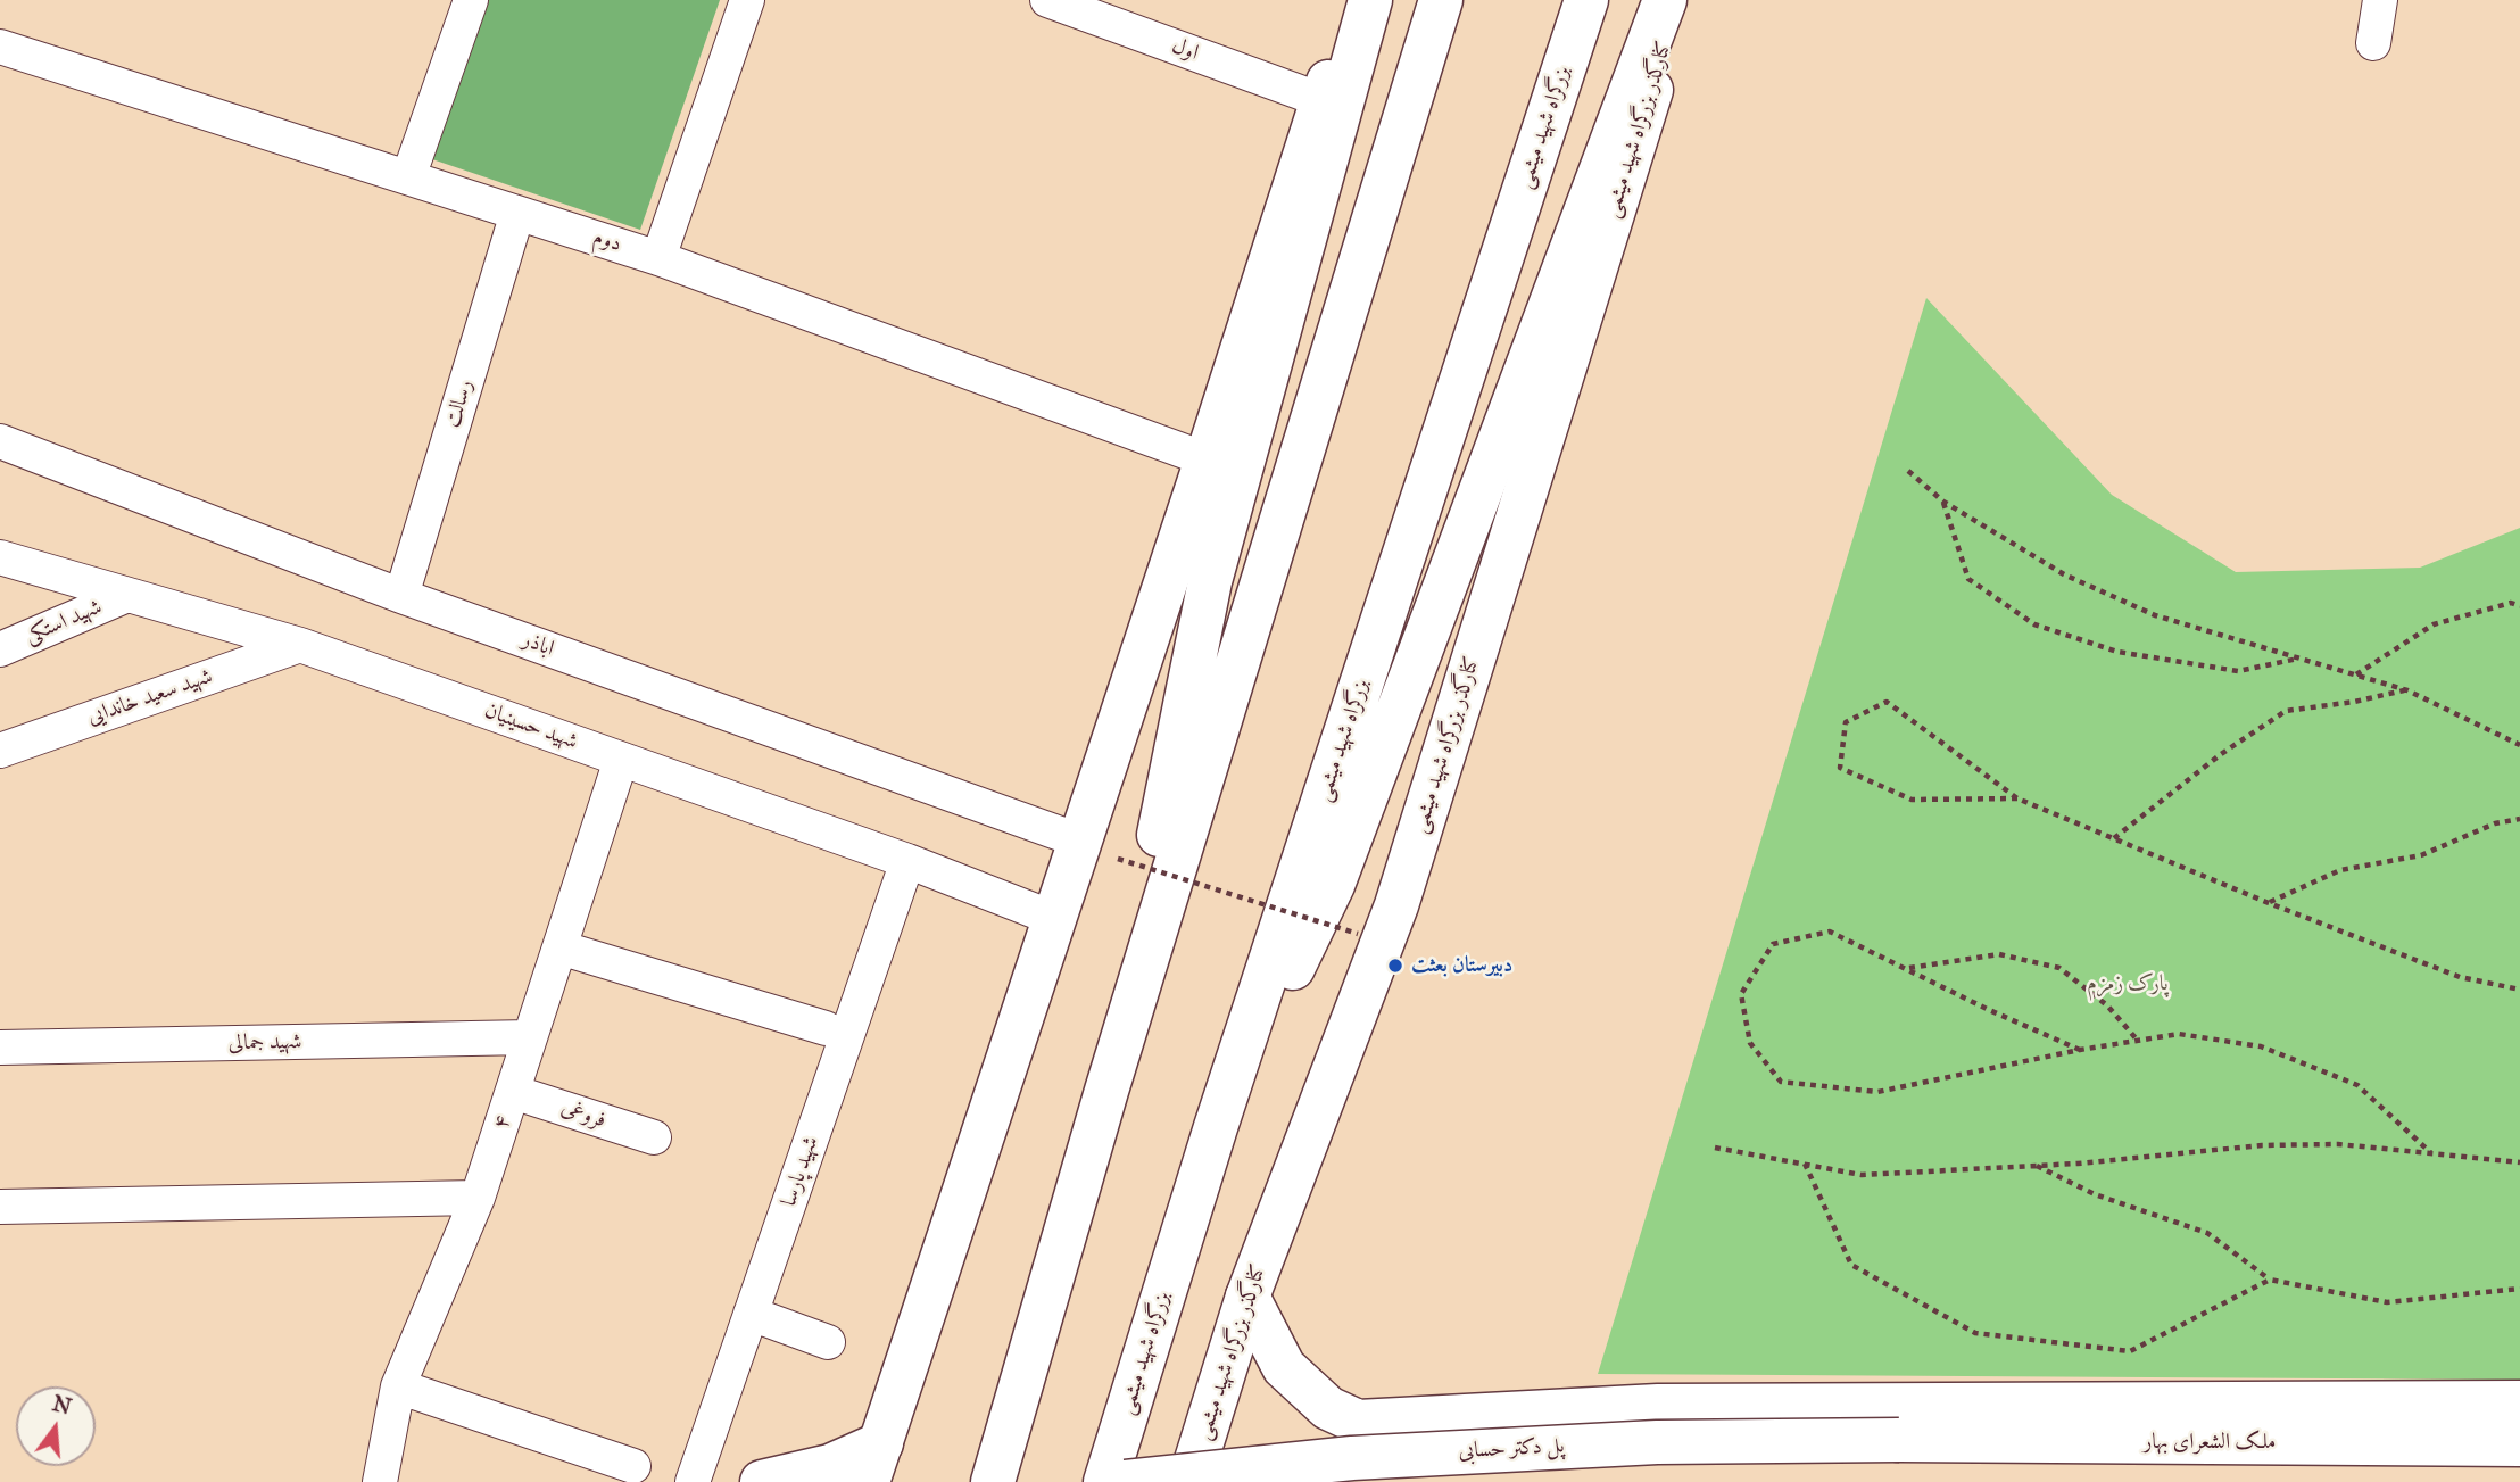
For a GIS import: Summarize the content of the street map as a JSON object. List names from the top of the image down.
{
  "streets": {
    "main road": [
      "بزرگراه شهید میثمی",
      "کنارگذر بزرگراه شهید میثمی",
      "ملک الشعرای بهار",
      "پل دکتر حسابی"
    ],
    "street": [
      "اول",
      "دوم",
      "رسالت",
      "شهید استکی",
      "اباذر",
      "شهید سعید خاندایی",
      "شهید حسینیان",
      "شهید جمالی",
      "فروغی",
      "۴",
      "شهید پارسا"
    ]
  },
  "crossings": [
    ["دوم", "رسالت"],
    ["رسالت", "اباذر"],
    ["شهید استکی", "شهید حسینیان"],
    ["شهید سعید خاندایی", "شهید حسینیان"],
    ["شهید حسینیان", "۴"],
    ["شهید حسینیان", "شهید پارسا"],
    ["شهید جمالی", "۴"],
    ["فروغی", "۴"],
    ["ملک الشعرای بهار", "پل دکتر حسابی"]
  ],
  "parks": ["پارک زمزم"],
  "places": ["دبیرستان بعثت"],
  "north": "top"
}
